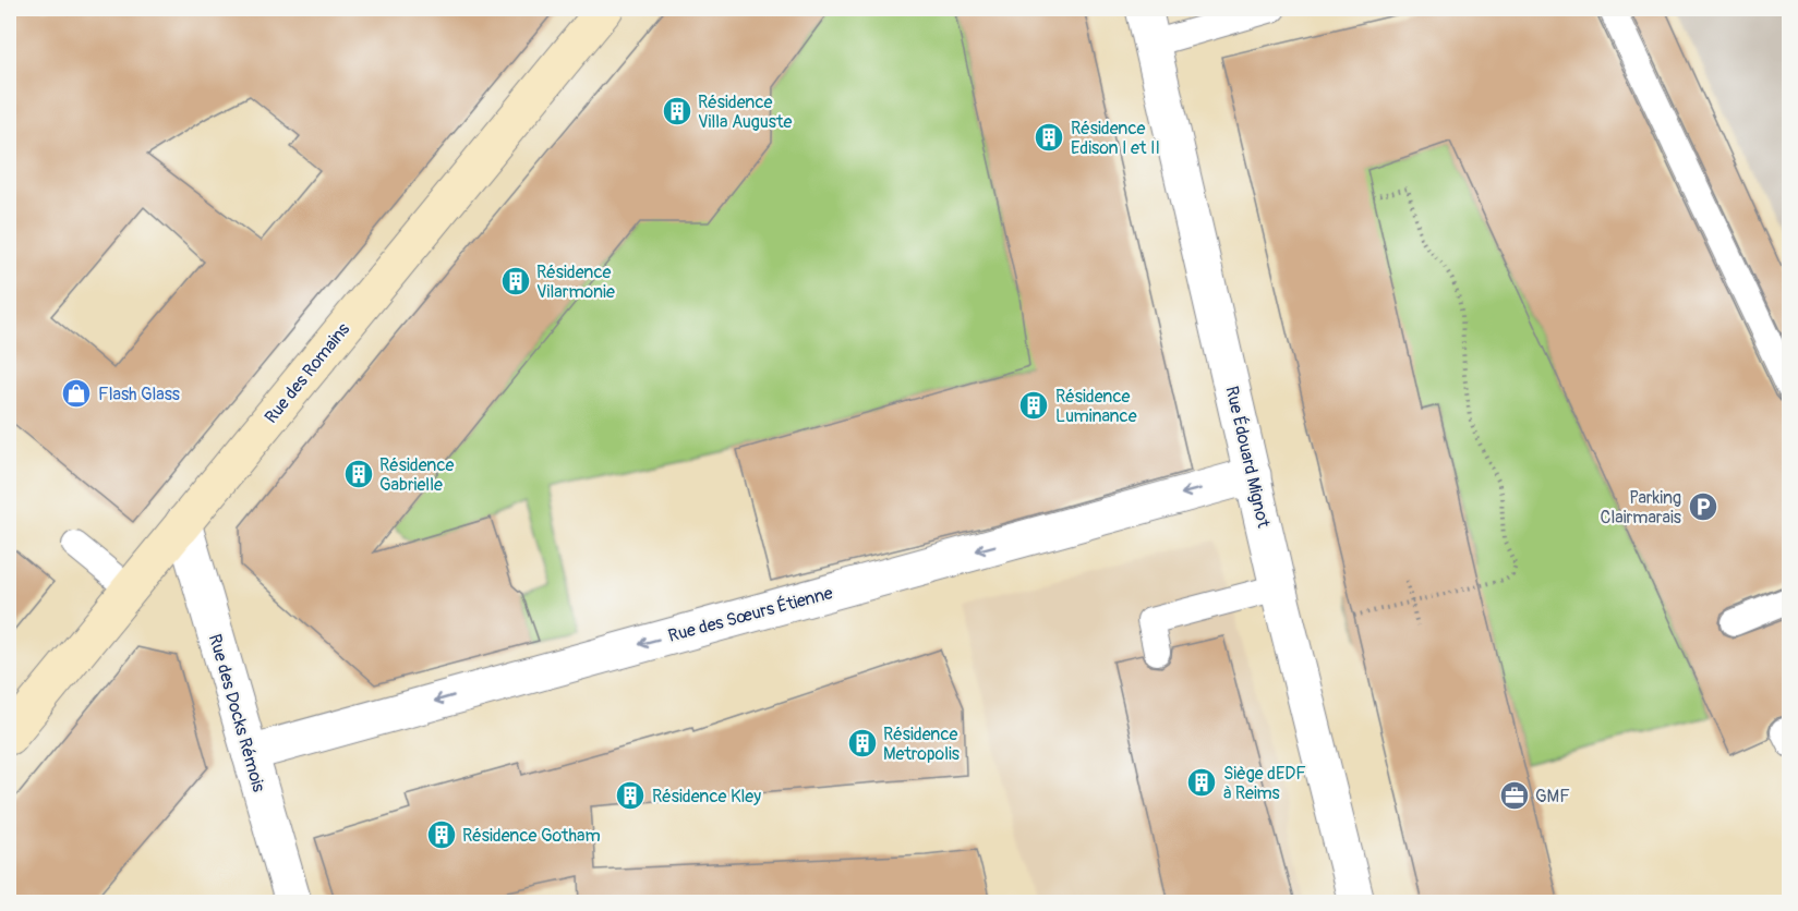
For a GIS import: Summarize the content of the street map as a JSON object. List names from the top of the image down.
{
  "streets": {
    "street": [
      "Rue des Romains",
      "Rue Édouard Mignot",
      "Rue des Sœurs Étienne",
      "Rue des Docks Rémois"
    ]
  },
  "crossings": [
    ["Rue des Romains", "Rue des Docks Rémois"],
    ["Rue Édouard Mignot", "Rue des Sœurs Étienne"],
    ["Rue des Sœurs Étienne", "Rue des Docks Rémois"]
  ],
  "one_way": ["Rue des Sœurs Étienne"],
  "places": {
    "building": [
      "Résidence Villa Auguste",
      "Résidence Edison I et II",
      "Résidence Vilarmonie",
      "Résidence Luminance",
      "Résidence Gabrielle",
      "Résidence Metropolis",
      "Siège dEDF à Reims",
      "Résidence Kley",
      "Résidence Gotham"
    ],
    "shop": ["Flash Glass"],
    "parking": ["Parking Clairmarais"],
    "office": ["GMF"]
  }
}
